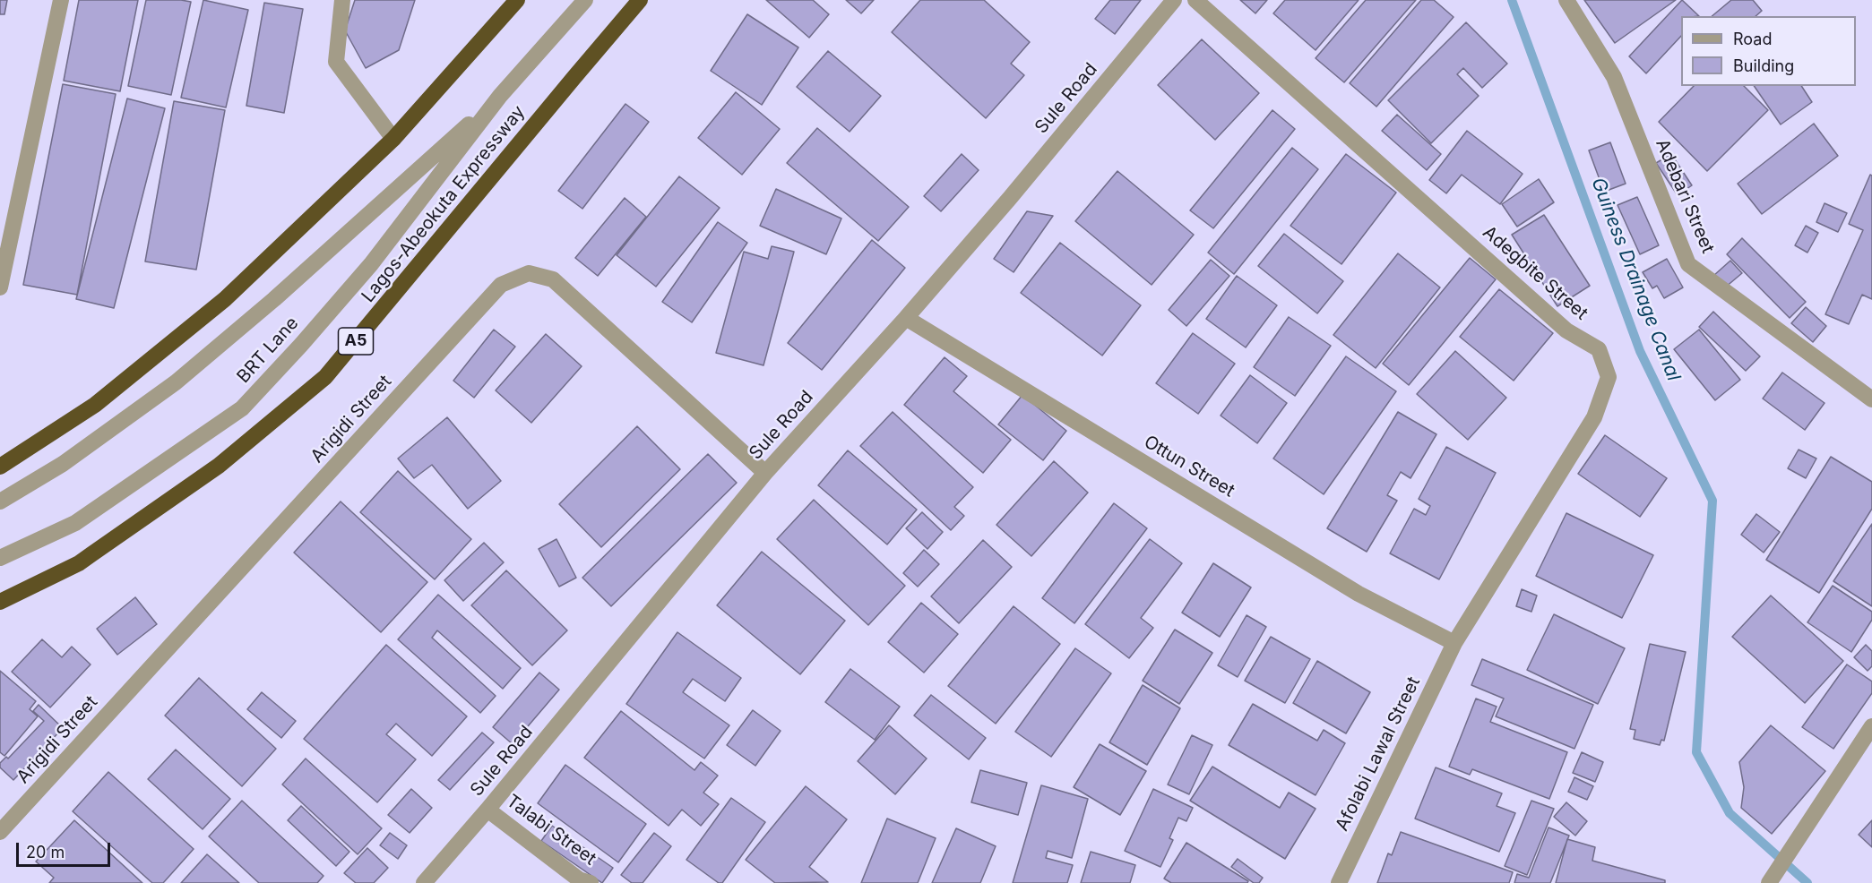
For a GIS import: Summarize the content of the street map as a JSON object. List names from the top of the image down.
{
  "streets": {
    "highway": ["Lagos-Abeokuta Expressway", "A5"],
    "street": [
      "Sule Road",
      "Adebari Street",
      "Adegbite Street",
      "BRT Lane",
      "Arigidi Street",
      "Ottun Street",
      "Afolabi Lawal Street",
      "Talabi Street"
    ]
  },
  "crossings": [
    ["Sule Road", "Arigidi Street"],
    ["Sule Road", "Ottun Street"],
    ["Sule Road", "Talabi Street"],
    ["Adegbite Street", "Ottun Street"],
    ["Adegbite Street", "Afolabi Lawal Street"],
    ["Ottun Street", "Afolabi Lawal Street"]
  ],
  "water": ["Guiness Drainage Canal"],
  "legend": ["Road", "Building"],
  "scale_bar": "20 m"
}
